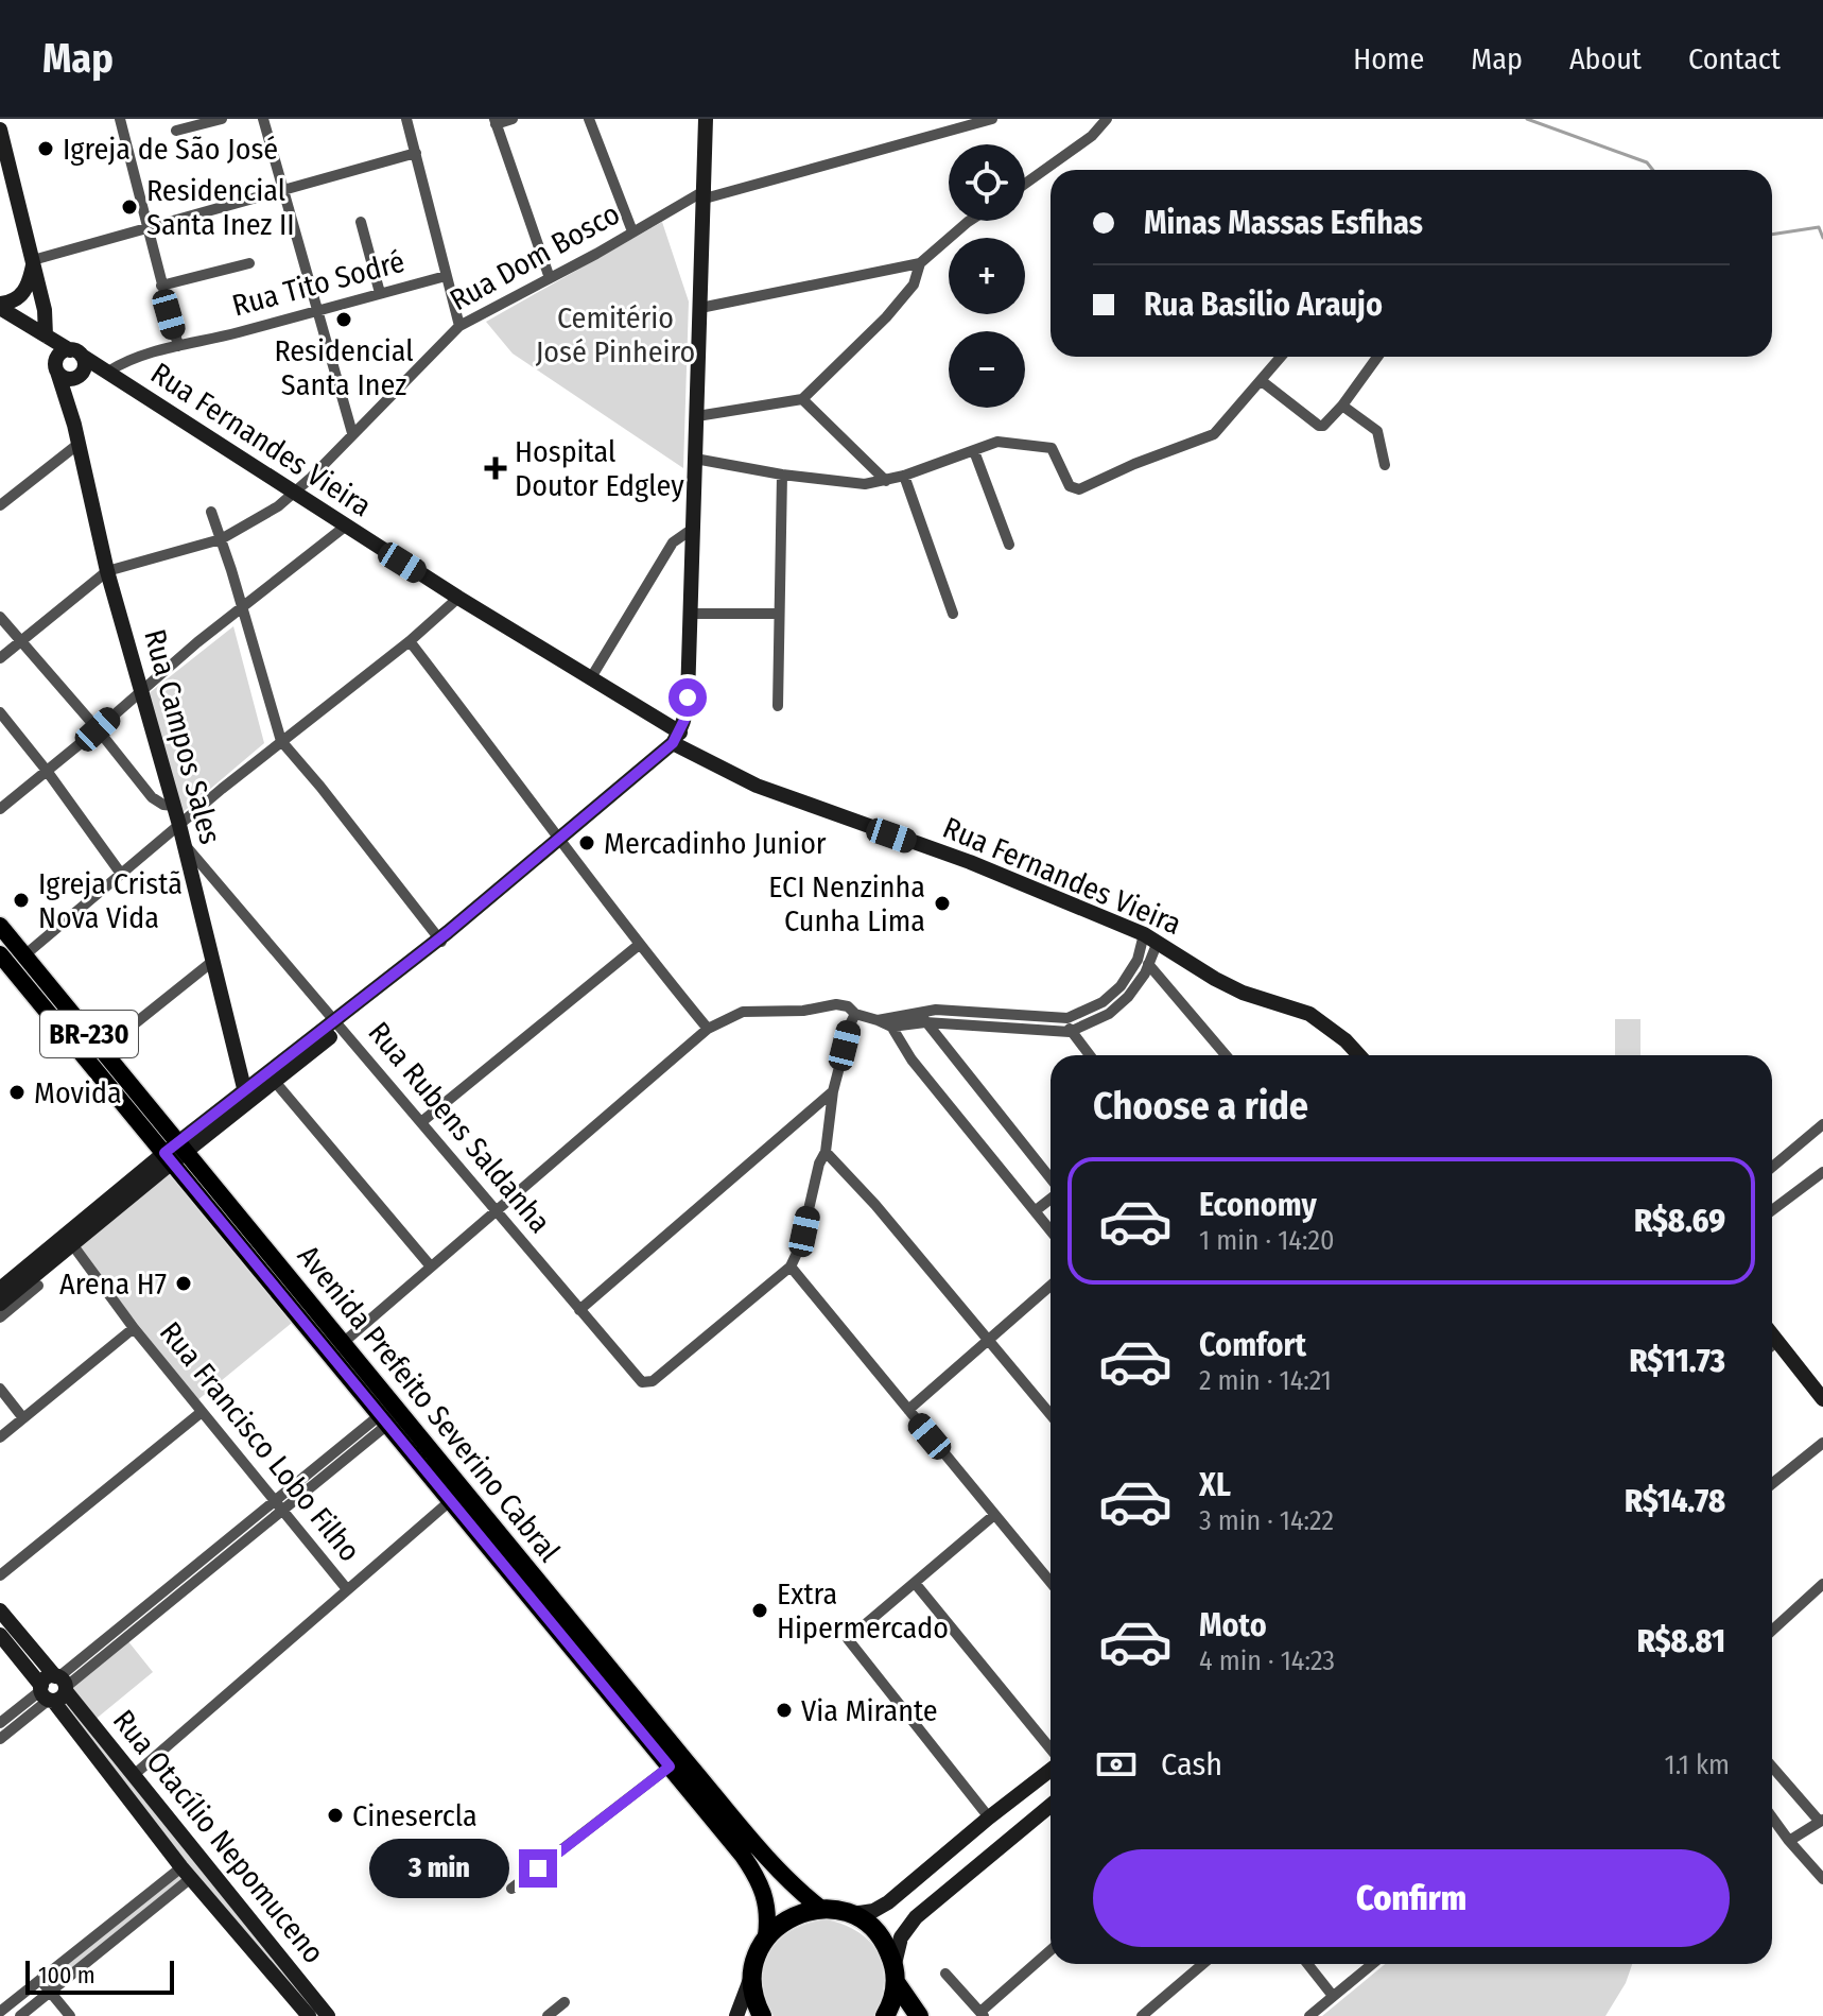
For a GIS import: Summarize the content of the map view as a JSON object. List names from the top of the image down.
{
  "streets": {
    "main road": ["BR-230", "Avenida Prefeito Severino Cabral"],
    "street": [
      "Rua Dom Bosco",
      "Rua Tito Sodré",
      "Rua Fernandes Vieira",
      "Rua Campos Sales",
      "Rua Rubens Saldanha",
      "Rua Francisco Lobo Filho",
      "Rua Otacílio Nepomuceno"
    ]
  },
  "crossings": [
    ["Rua Dom Bosco", "Rua Fernandes Vieira"],
    ["Rua Dom Bosco", "Rua Campos Sales"],
    ["Rua Tito Sodré", "Rua Fernandes Vieira"],
    ["Rua Fernandes Vieira", "Rua Campos Sales"],
    ["Rua Campos Sales", "Rua Rubens Saldanha"]
  ],
  "parks": ["Cemitério José Pinheiro"],
  "places": {
    "other": [
      "Igreja de São José",
      "Residencial Santa Inez II",
      "Residencial Santa Inez",
      "Mercadinho Junior",
      "Igreja Cristã Nova Vida",
      "ECI Nenzinha Cunha Lima",
      "Movida",
      "Arena H7",
      "Extra Hipermercado",
      "Via Mirante",
      "Cinesercla"
    ],
    "health": ["Hospital Doutor Edgley"]
  },
  "scale_bar": "100 m",
  "page": {
    "header": "Map",
    "nav": [
      "Home",
      "Map",
      "About",
      "Contact"
    ],
    "map_buttons": ["+", "−"],
    "banner": ["Minas Massas Esfihas", "Rua Basilio Araujo"],
    "heading": "Choose a ride",
    "list": [
      {
        "name": "Economy",
        "note": "1 min · 14:20",
        "value": "R$8.69"
      },
      {
        "name": "Comfort",
        "note": "2 min · 14:21",
        "value": "R$11.73"
      },
      {
        "name": "XL",
        "note": "3 min · 14:22",
        "value": "R$14.78"
      },
      {
        "name": "Moto",
        "note": "4 min · 14:23",
        "value": "R$8.81"
      }
    ],
    "pay": ["Cash", "1.1 km"],
    "buttons": "Confirm",
    "bubble": "3 min",
    "scale": "100 m"
  }
}
